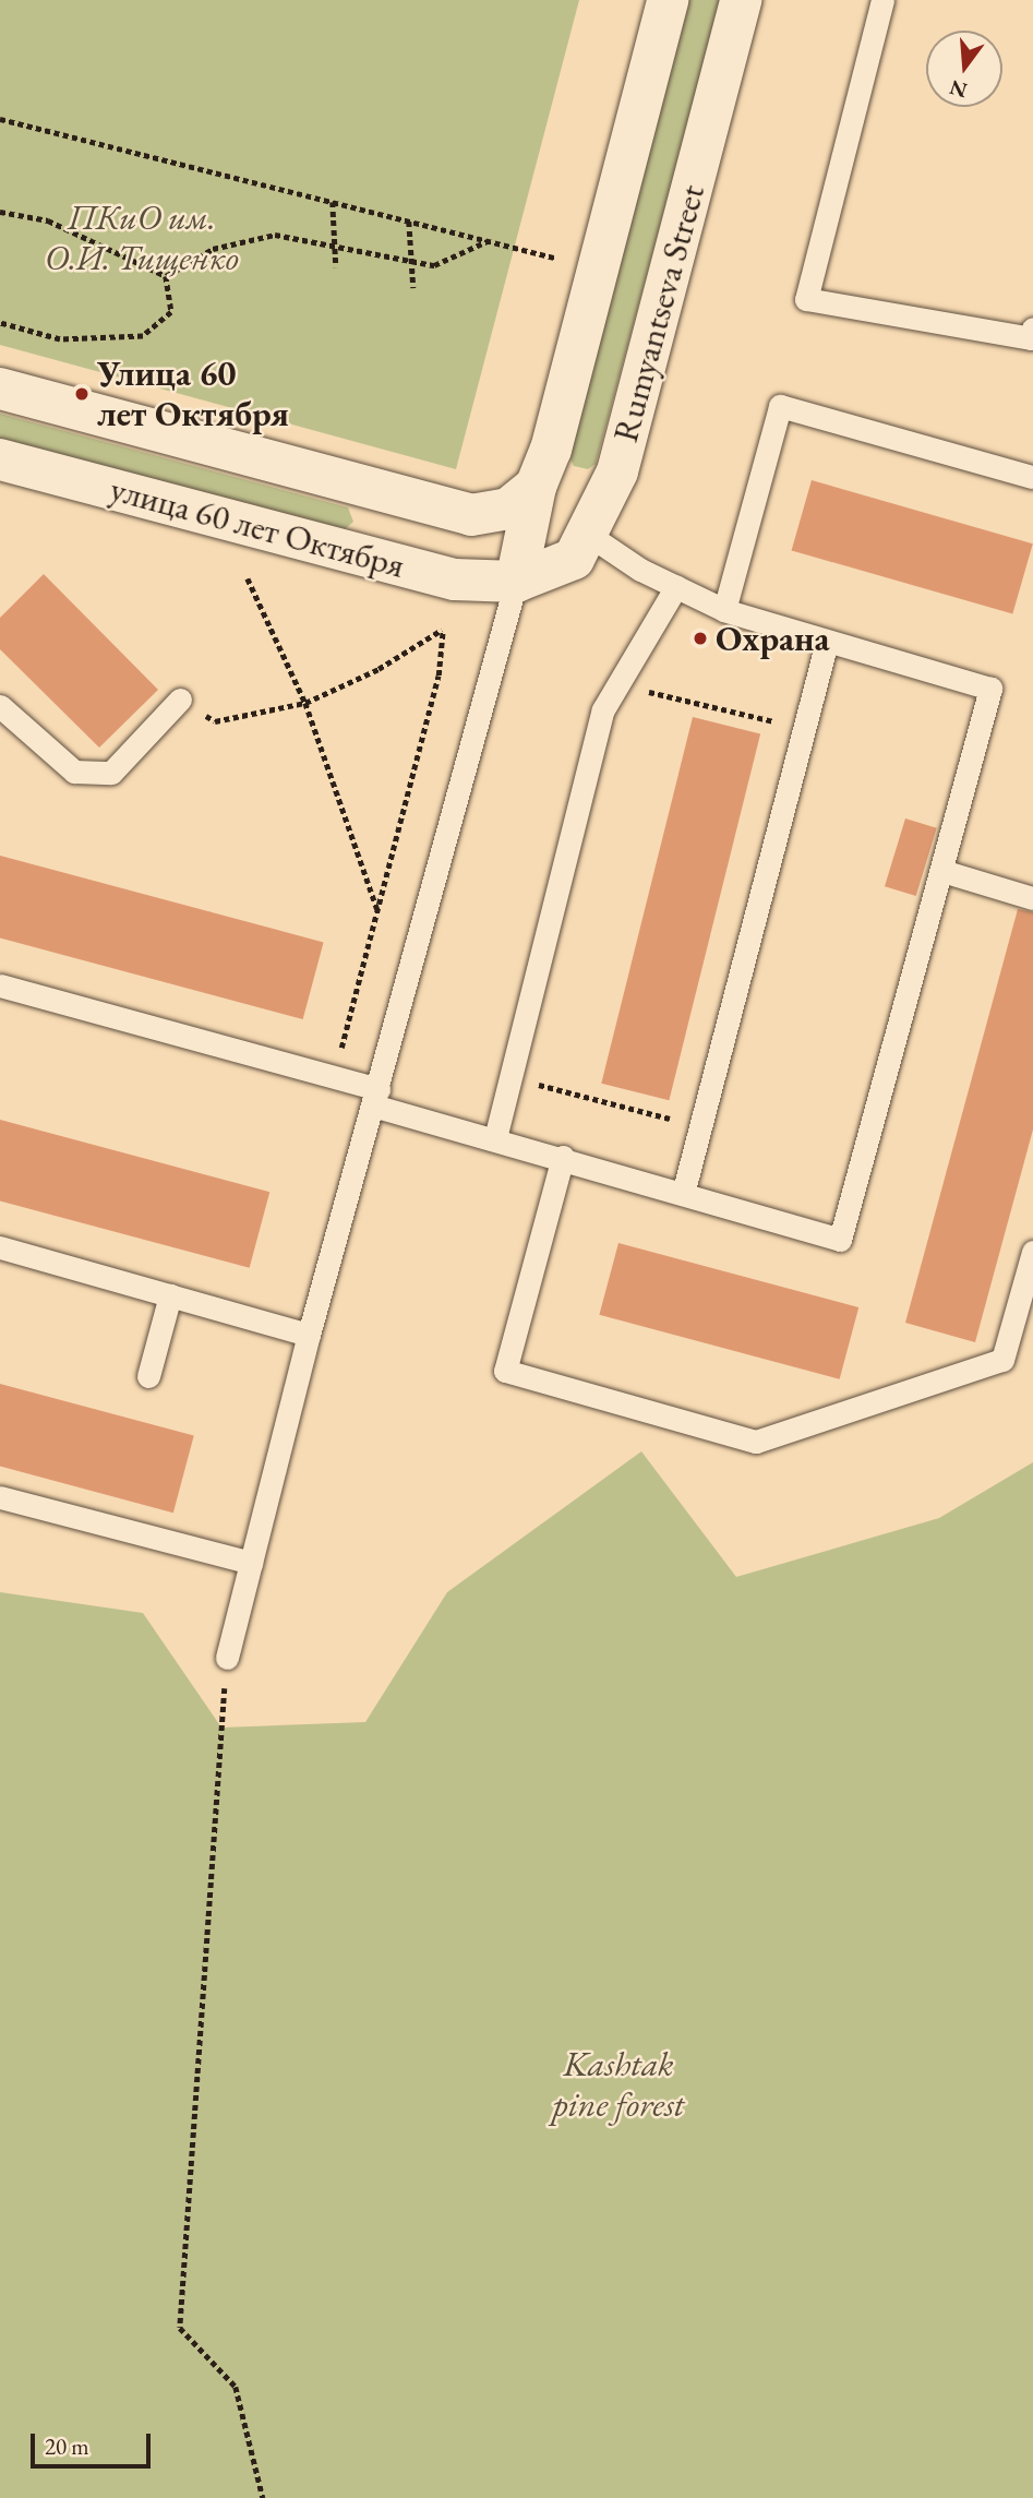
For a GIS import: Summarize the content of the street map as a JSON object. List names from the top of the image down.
{
  "streets": {
    "main road": ["Rumyantseva Street", "улица 60 лет Октября"]
  },
  "crossings": [
    ["Rumyantseva Street", "улица 60 лет Октября"]
  ],
  "parks": ["ПКиО им. О.И. Тищенко", "Kashtak pine forest"],
  "places": ["Улица 60 лет Октября", "Охрана"],
  "scale_bar": "20 m",
  "north": "bottom"
}
